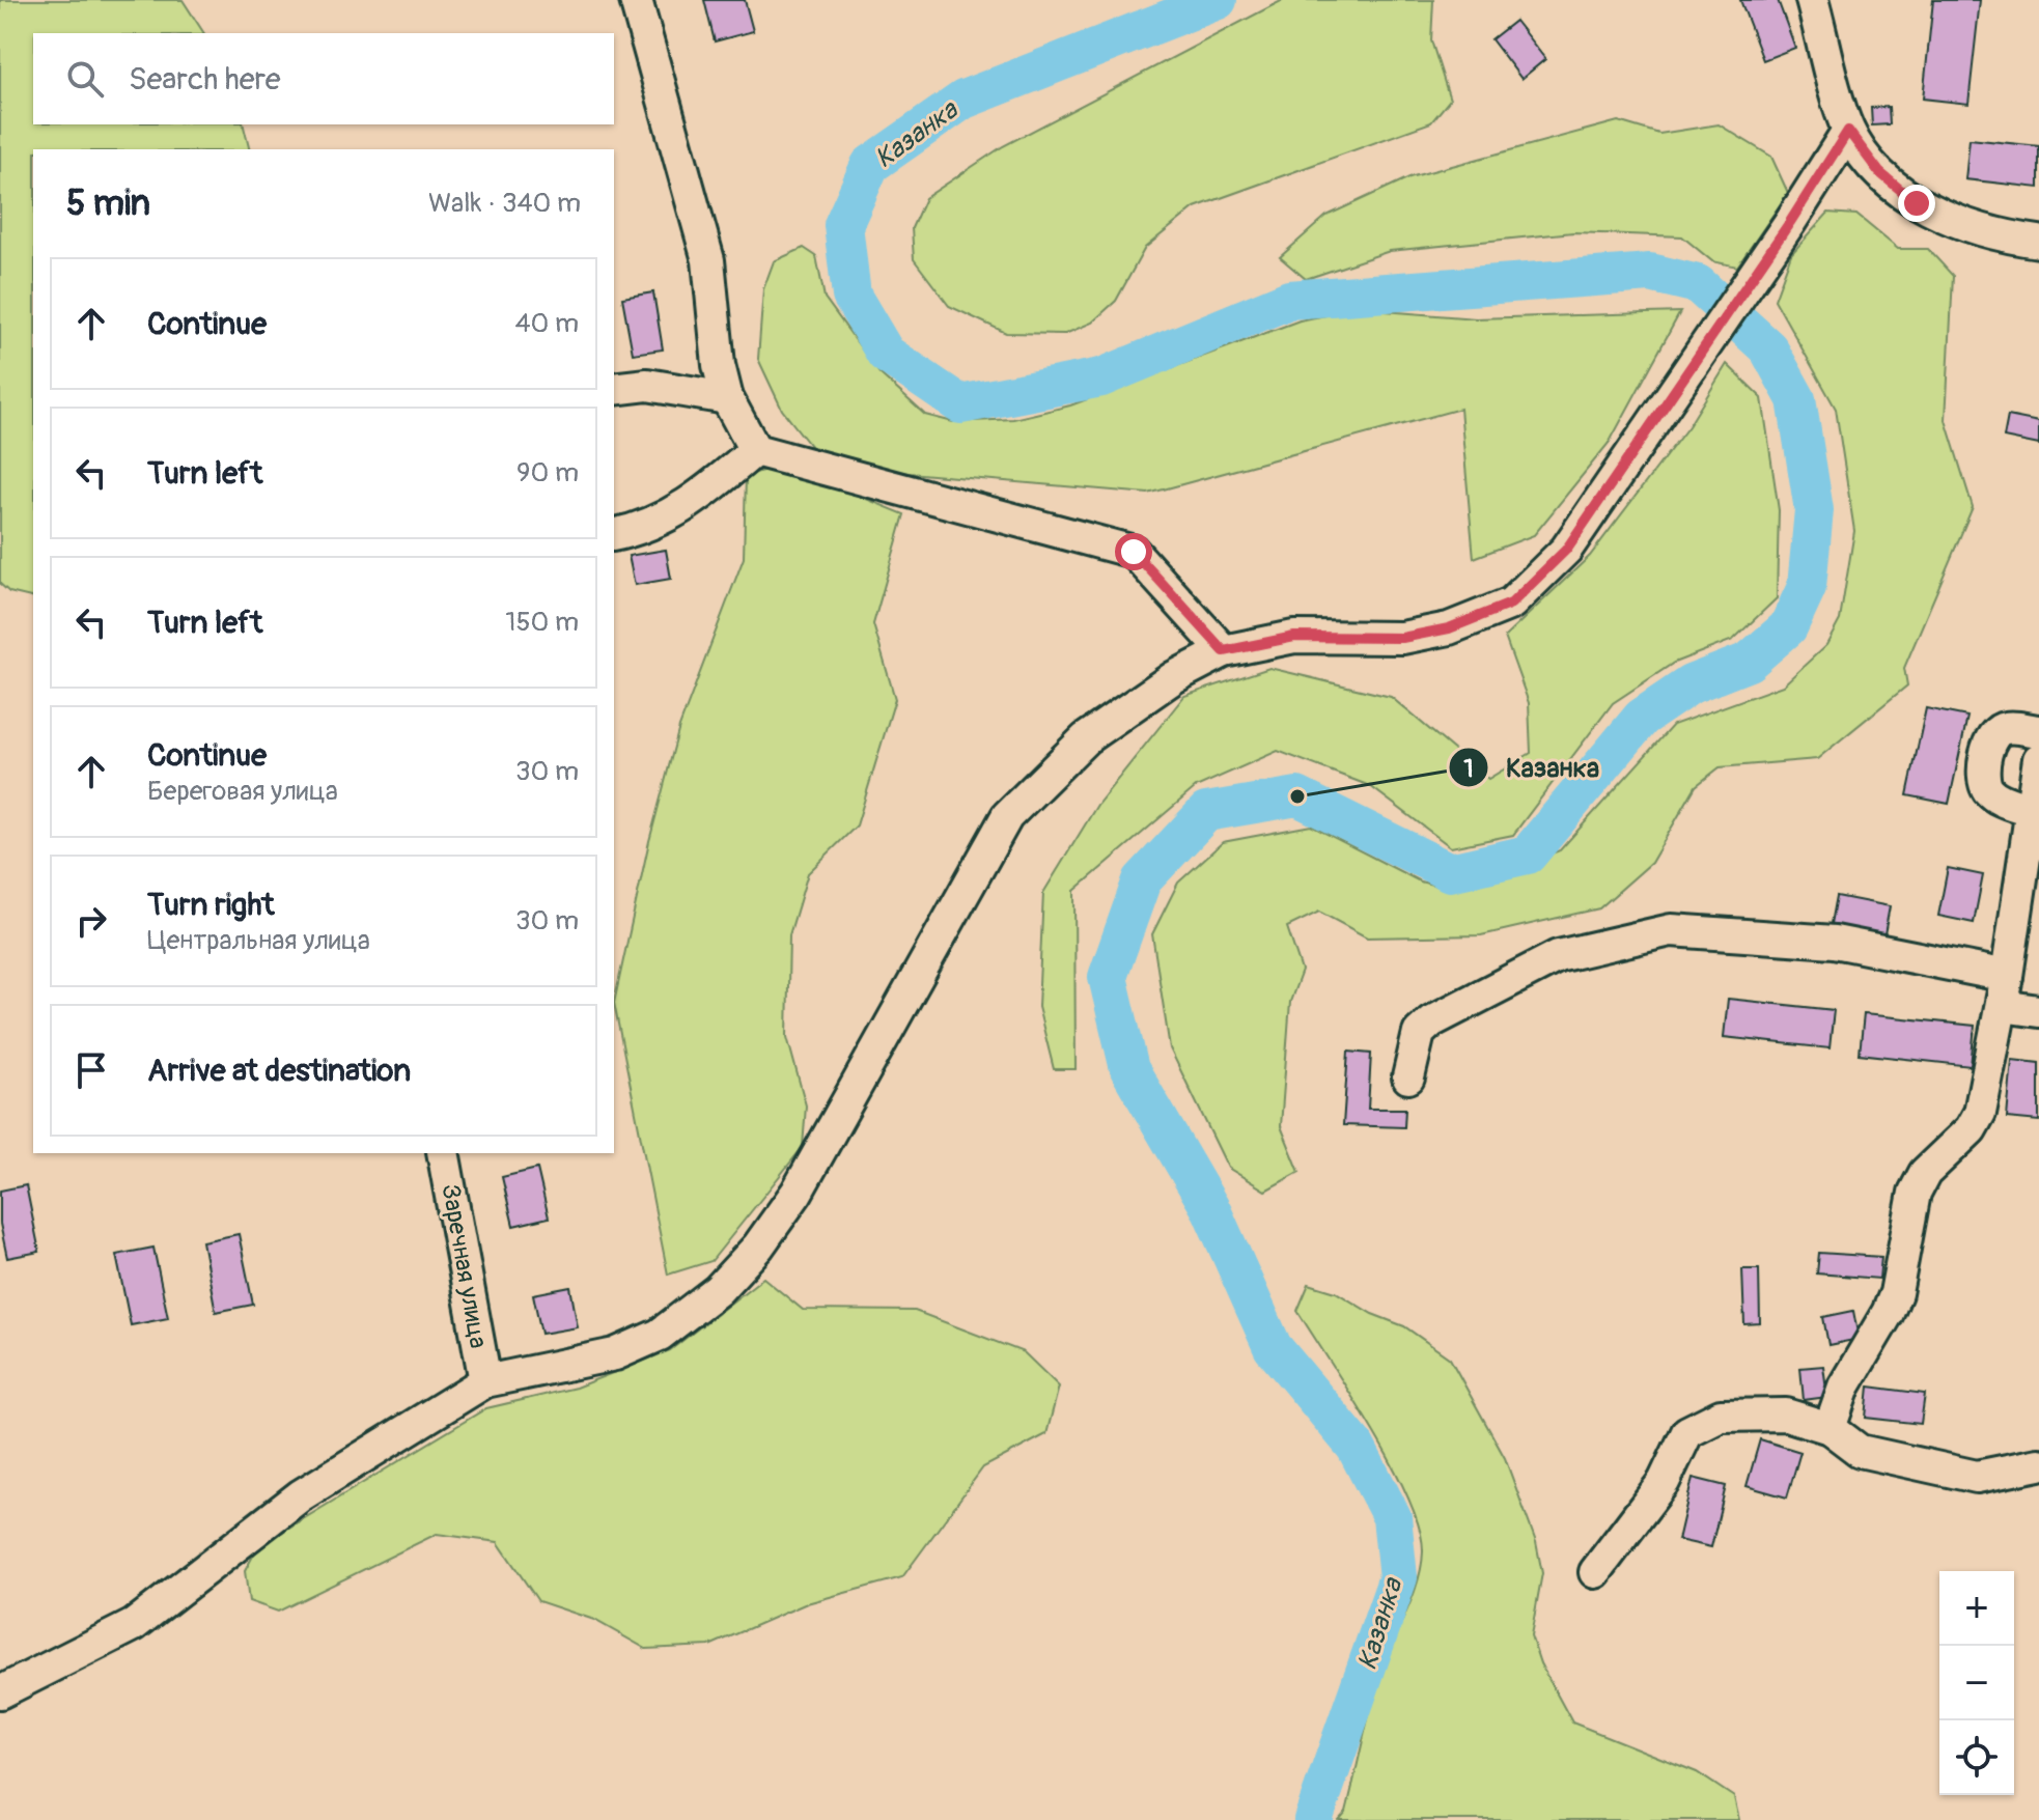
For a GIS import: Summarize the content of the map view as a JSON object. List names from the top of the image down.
{
  "streets": {
    "street": ["Заречная улица"]
  },
  "water": ["Казанка"],
  "places": ["Казанка"],
  "page": {
    "search": "Search here",
    "heading": ["5 min", "Walk · 340 m"],
    "list": [
      ["Continue", "40 m"],
      ["Turn left", "90 m"],
      ["Turn left", "150 m"],
      ["Continue", "Береговая улица", "30 m"],
      ["Turn right", "Центральная улица", "30 m"],
      "Arrive at destination"
    ],
    "map_buttons": ["+", "−"]
  }
}
